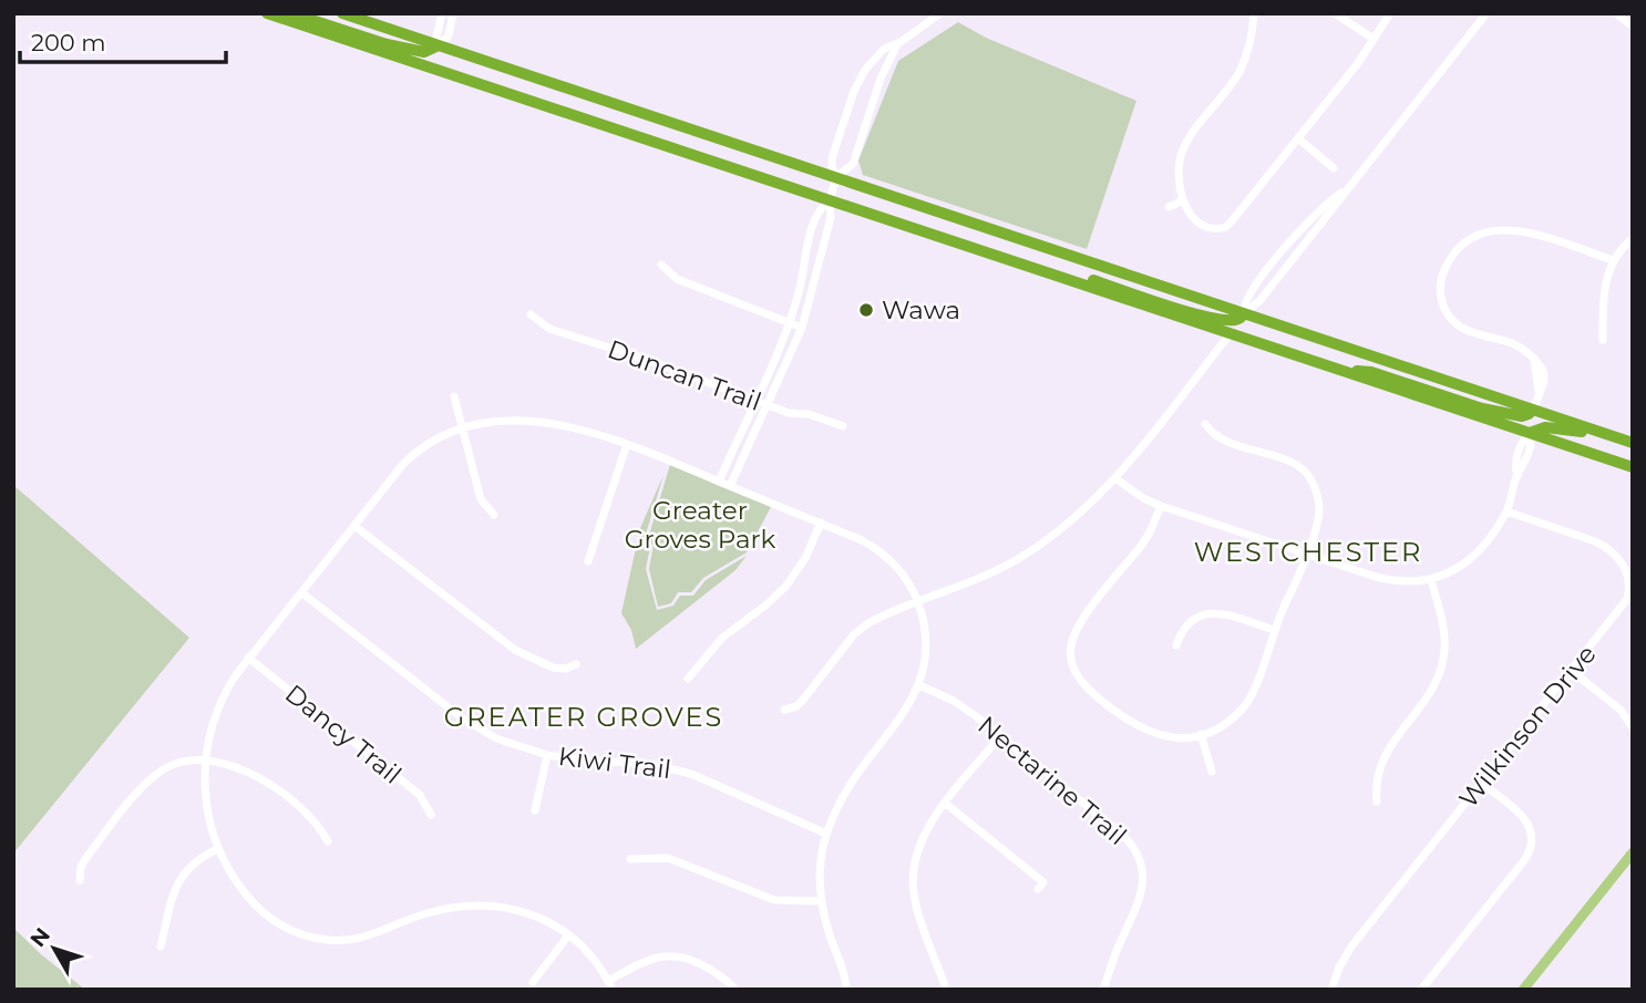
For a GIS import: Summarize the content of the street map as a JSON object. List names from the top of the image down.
{
  "streets": {
    "street": [
      "Duncan Trail",
      "Wilkinson Drive",
      "Dancy Trail",
      "Kiwi Trail",
      "Nectarine Trail"
    ]
  },
  "districts": ["WESTCHESTER", "GREATER GROVES"],
  "parks": ["Greater Groves Park"],
  "places": ["Wawa"],
  "scale_bar": "200 m",
  "north": "top left"
}
